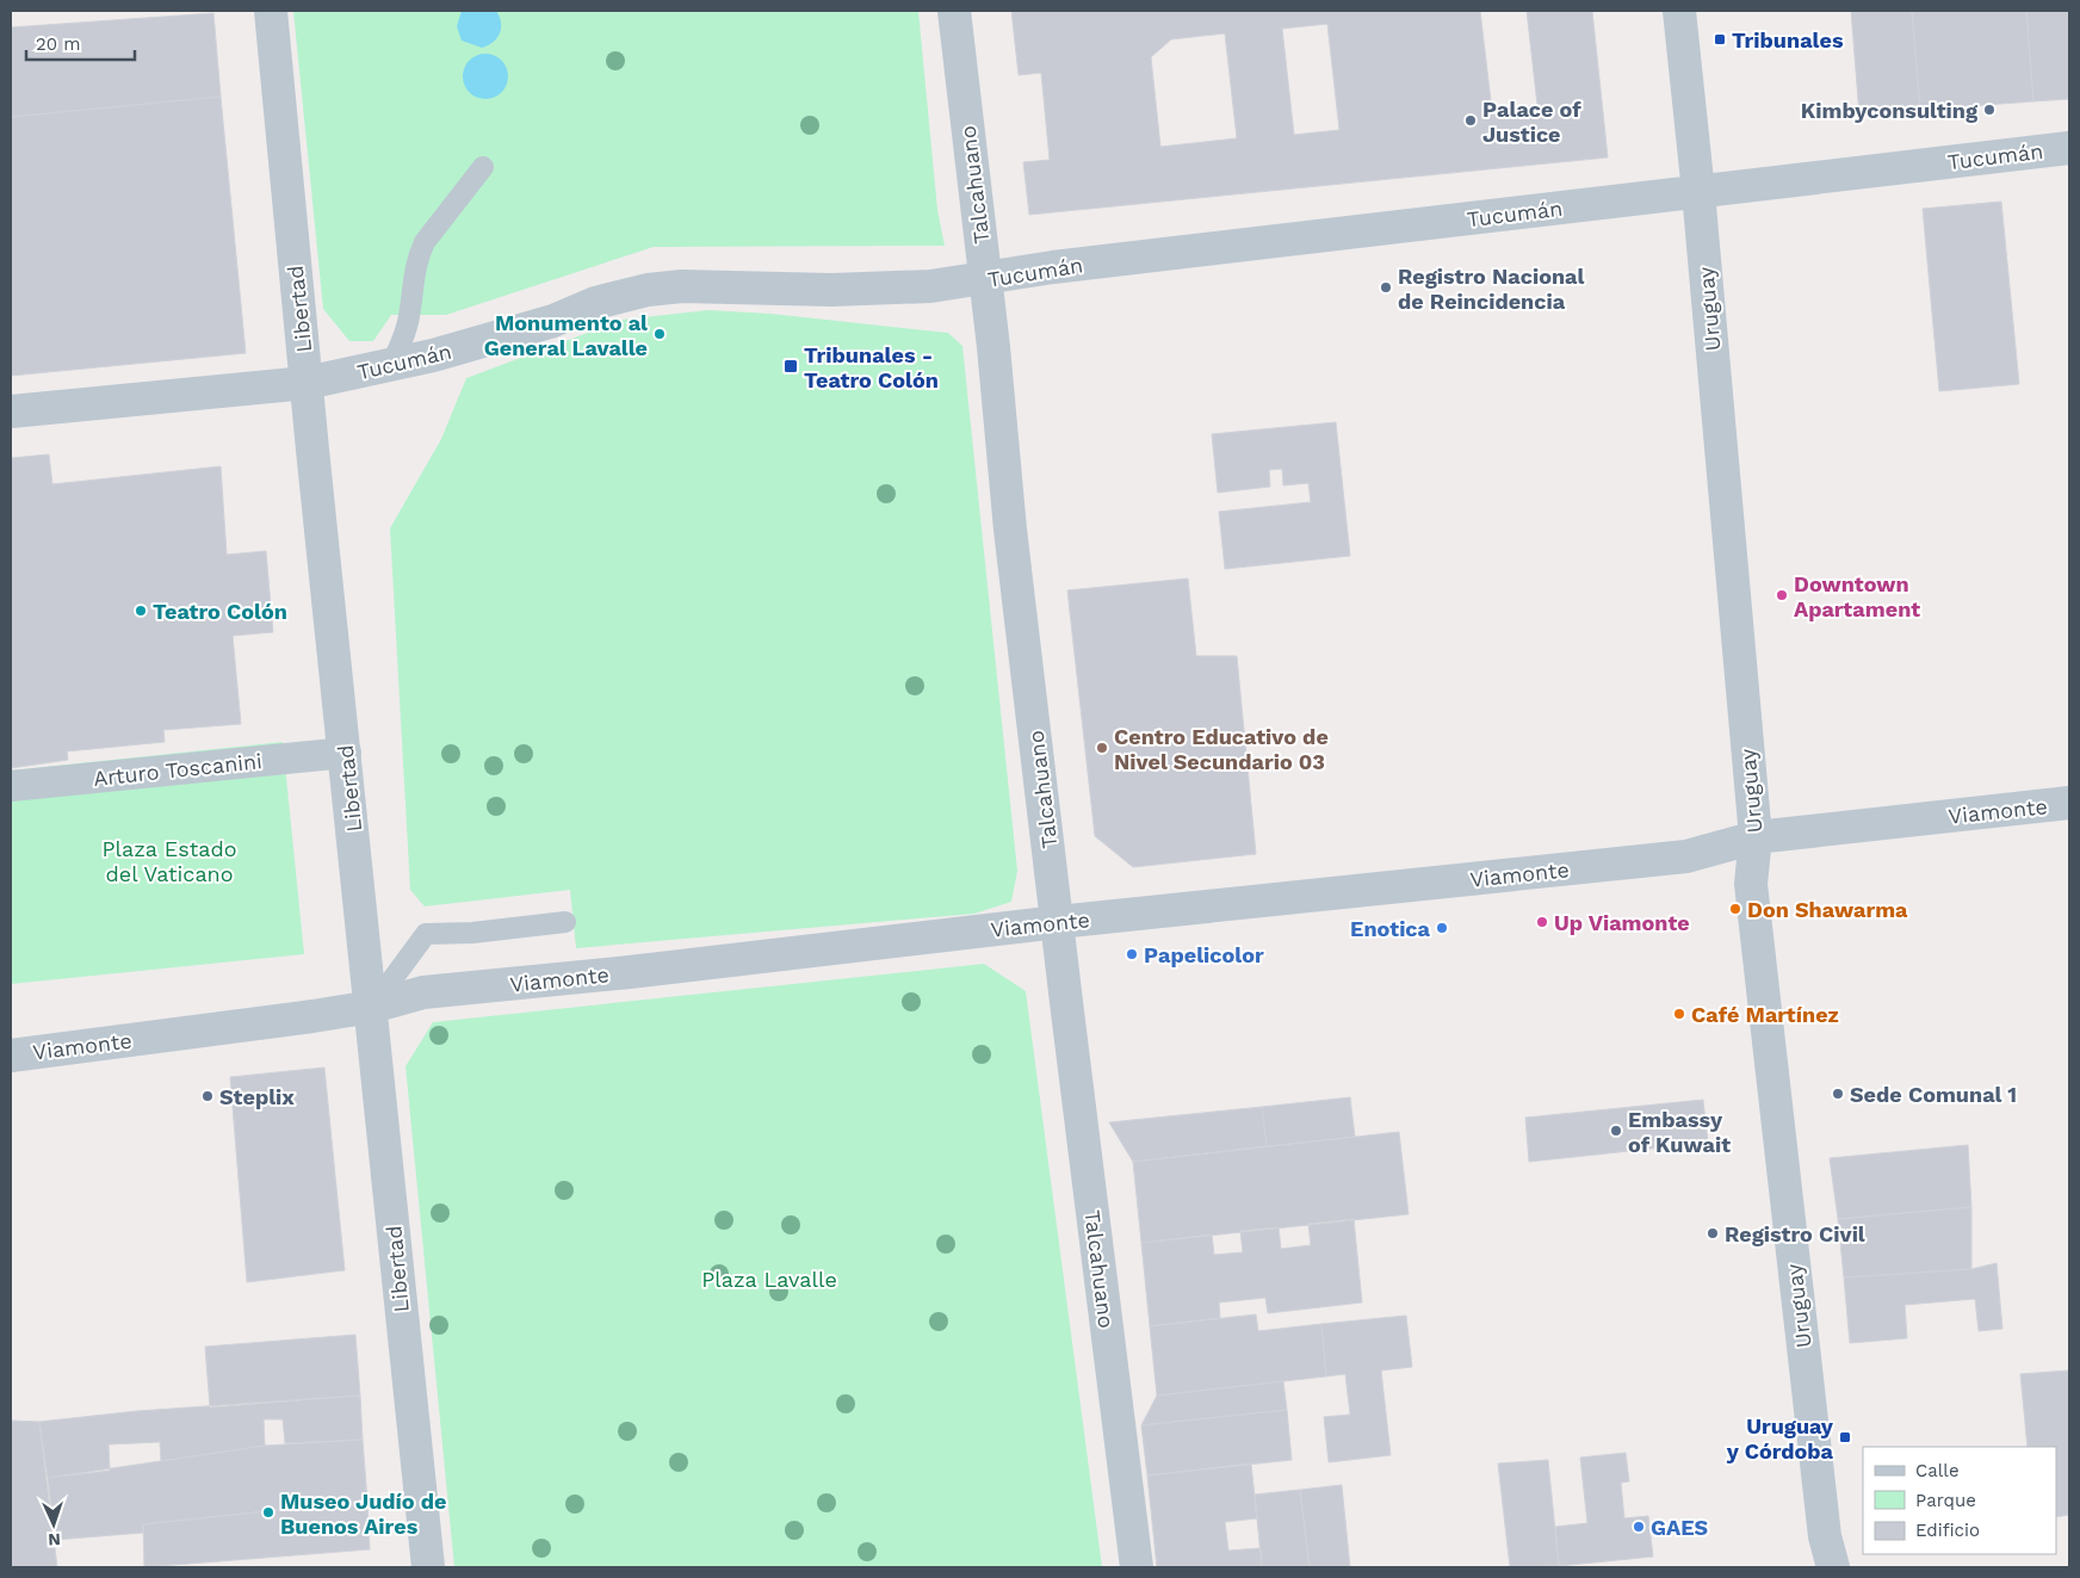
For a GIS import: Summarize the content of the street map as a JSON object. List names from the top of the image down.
{
  "streets": {
    "street": [
      "Tucumán",
      "Talcahuano",
      "Libertad",
      "Uruguay",
      "Arturo Toscanini",
      "Viamonte"
    ]
  },
  "crossings": [
    ["Tucumán", "Talcahuano"],
    ["Tucumán", "Libertad"],
    ["Tucumán", "Uruguay"],
    ["Talcahuano", "Viamonte"],
    ["Libertad", "Arturo Toscanini"],
    ["Libertad", "Viamonte"],
    ["Uruguay", "Viamonte"]
  ],
  "parks": ["Plaza Estado del Vaticano", "Plaza Lavalle"],
  "places": {
    "transit": ["Tribunales", "Tribunales - Teatro Colón", "Uruguay y Córdoba"],
    "other": [
      "Kimbyconsulting",
      "Palace of Justice",
      "Registro Nacional de Reincidencia",
      "Monumento al General Lavalle",
      "Downtown Apartament",
      "Teatro Colón",
      "Centro Educativo de Nivel Secundario 03",
      "Don Shawarma",
      "Up Viamonte",
      "Enotica",
      "Papelicolor",
      "Café Martínez",
      "Sede Comunal 1",
      "Steplix",
      "Embassy of Kuwait",
      "Registro Civil",
      "Museo Judío de Buenos Aires",
      "GAES"
    ]
  },
  "legend": ["Calle", "Parque", "Edificio"],
  "scale_bar": "20 m",
  "north": "bottom"
}
